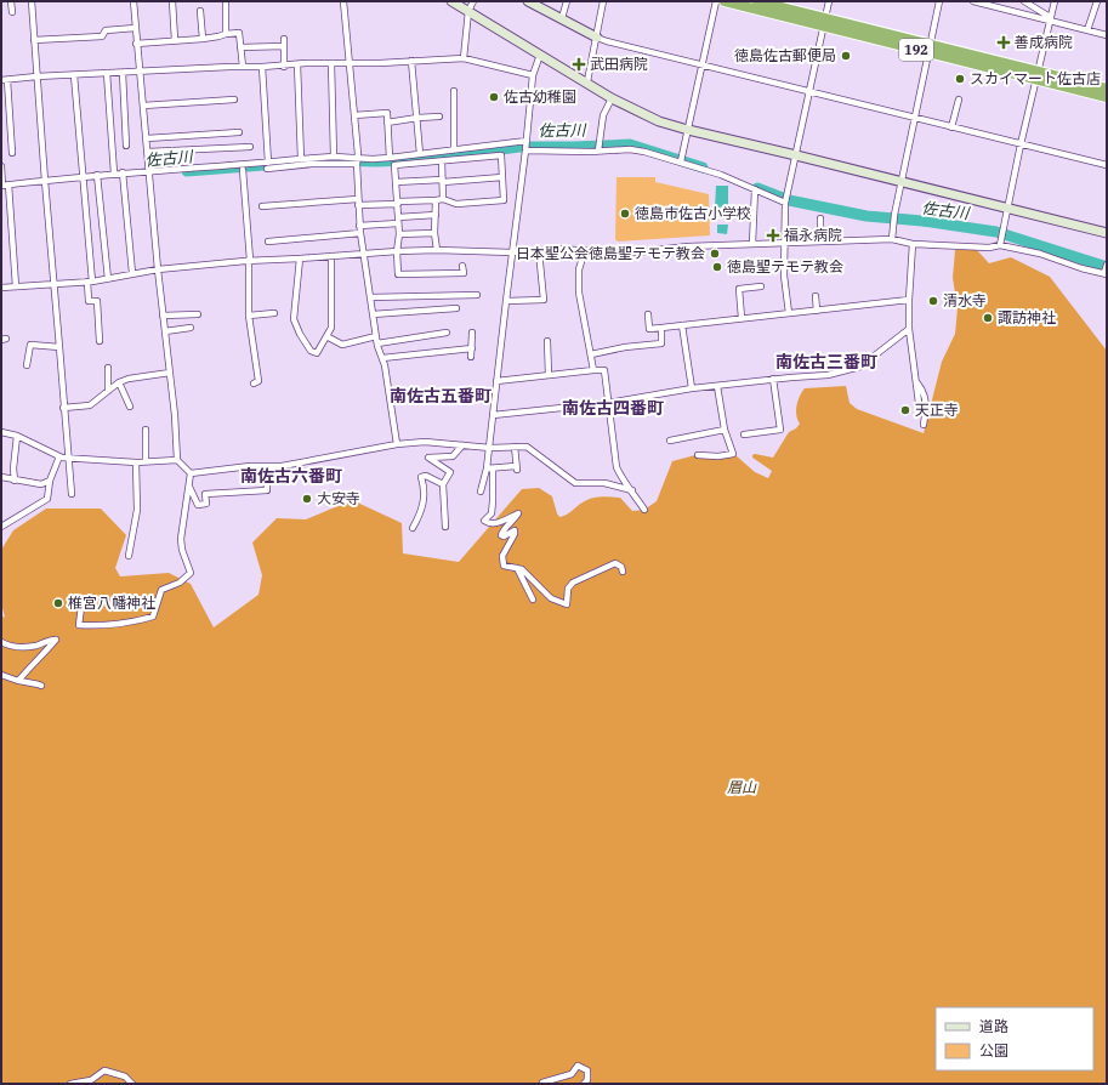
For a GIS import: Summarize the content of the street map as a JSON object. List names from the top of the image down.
{
  "streets": {
    "highway": ["192"]
  },
  "districts": [
    "南佐古三番町",
    "南佐古五番町",
    "南佐古四番町",
    "南佐古六番町"
  ],
  "water": ["佐古川"],
  "parks": ["眉山"],
  "places": {
    "health": ["善成病院", "武田病院", "福永病院"],
    "other": [
      "徳島佐古郵便局",
      "スカイマート佐古店",
      "佐古幼稚園",
      "徳島市佐古小学校",
      "日本聖公会徳島聖テモテ教会",
      "徳島聖テモテ教会",
      "清水寺",
      "諏訪神社",
      "天正寺",
      "大安寺",
      "椎宮八幡神社"
    ]
  },
  "legend": ["道路", "公園"]
}
